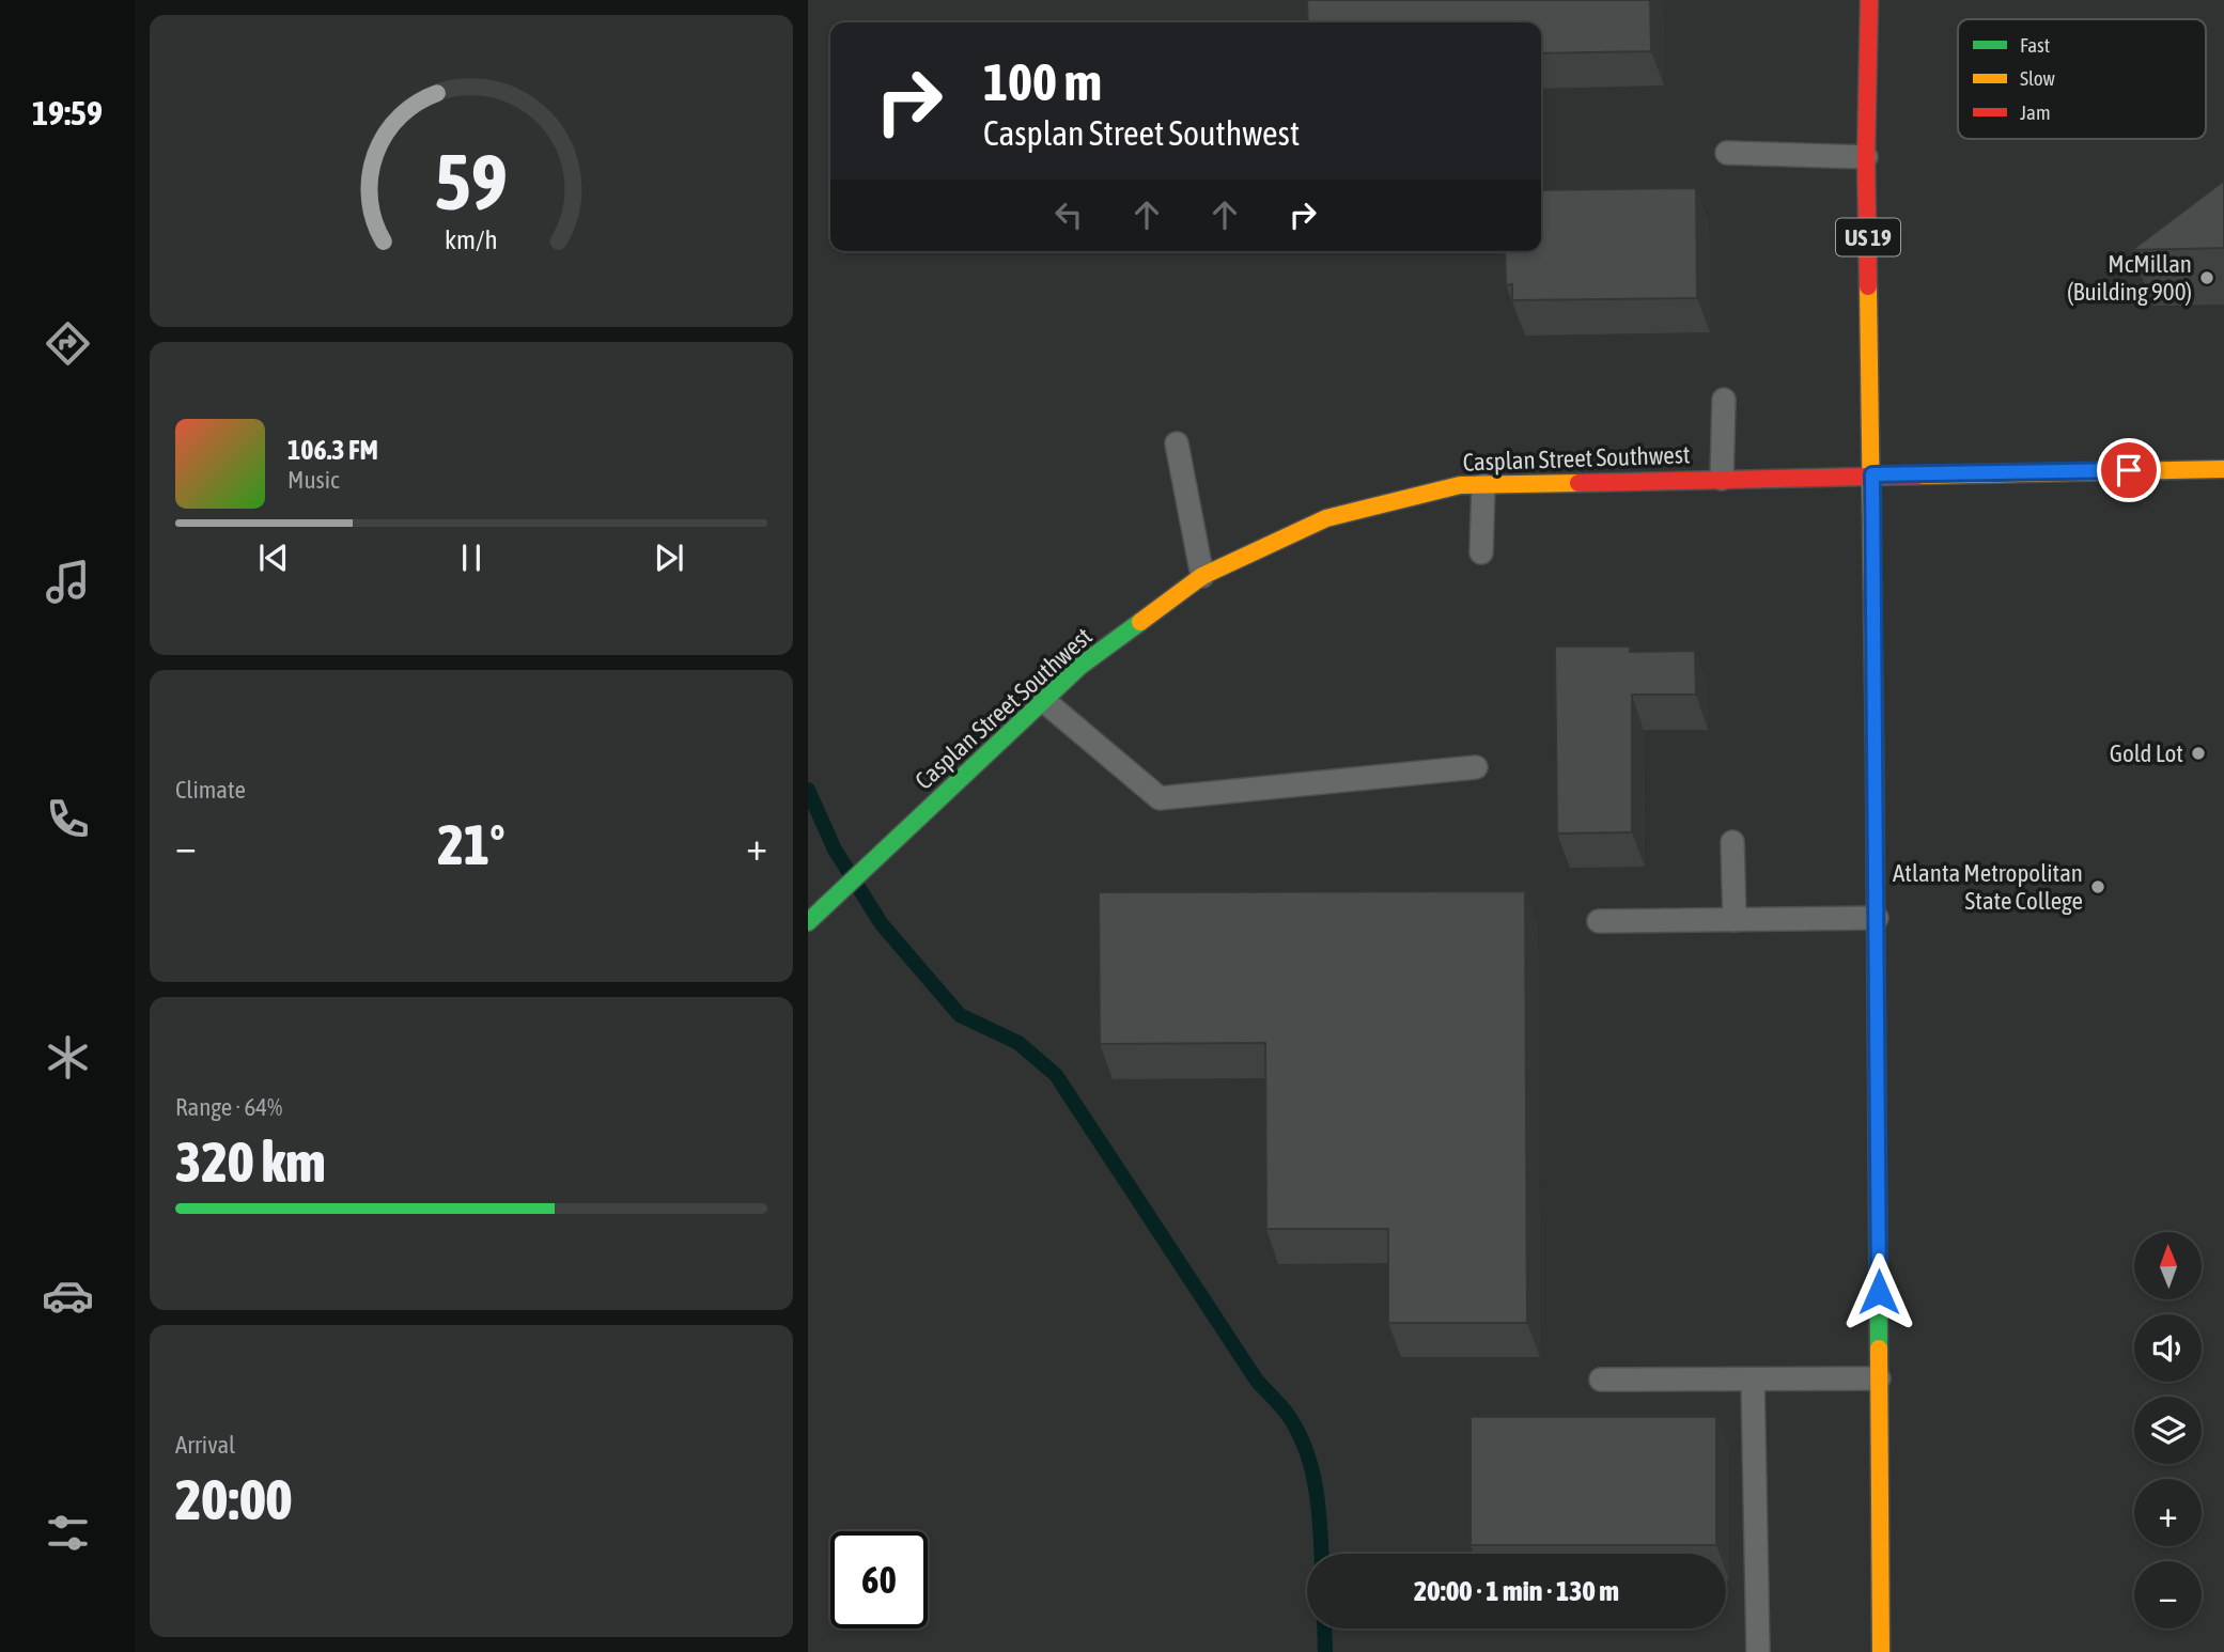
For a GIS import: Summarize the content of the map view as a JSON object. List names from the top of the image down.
{
  "streets": {
    "main road": ["US 19", "Casplan Street Southwest"]
  },
  "crossings": [
    ["US 19", "Casplan Street Southwest"]
  ],
  "places": ["McMillan (Building 900)", "Gold Lot", "Atlanta Metropolitan State College"],
  "legend": ["Fast", "Slow", "Jam"],
  "north": "top",
  "page": {
    "tabs": "19:59",
    "turn": ["100 m", "Casplan Street Southwest"],
    "song": ["106.3 FM", "Music"],
    "tile": [
      "Climate",
      ["Range · 64%", "320 km"],
      ["Arrival", "20:00"]
    ],
    "heat": ["−", "21°", "+"],
    "map_buttons": ["+", "−"],
    "limit": "60",
    "trip": "20:00 · 1 min · 130 m",
    "gauge": ["59", "km/h"]
  }
}
